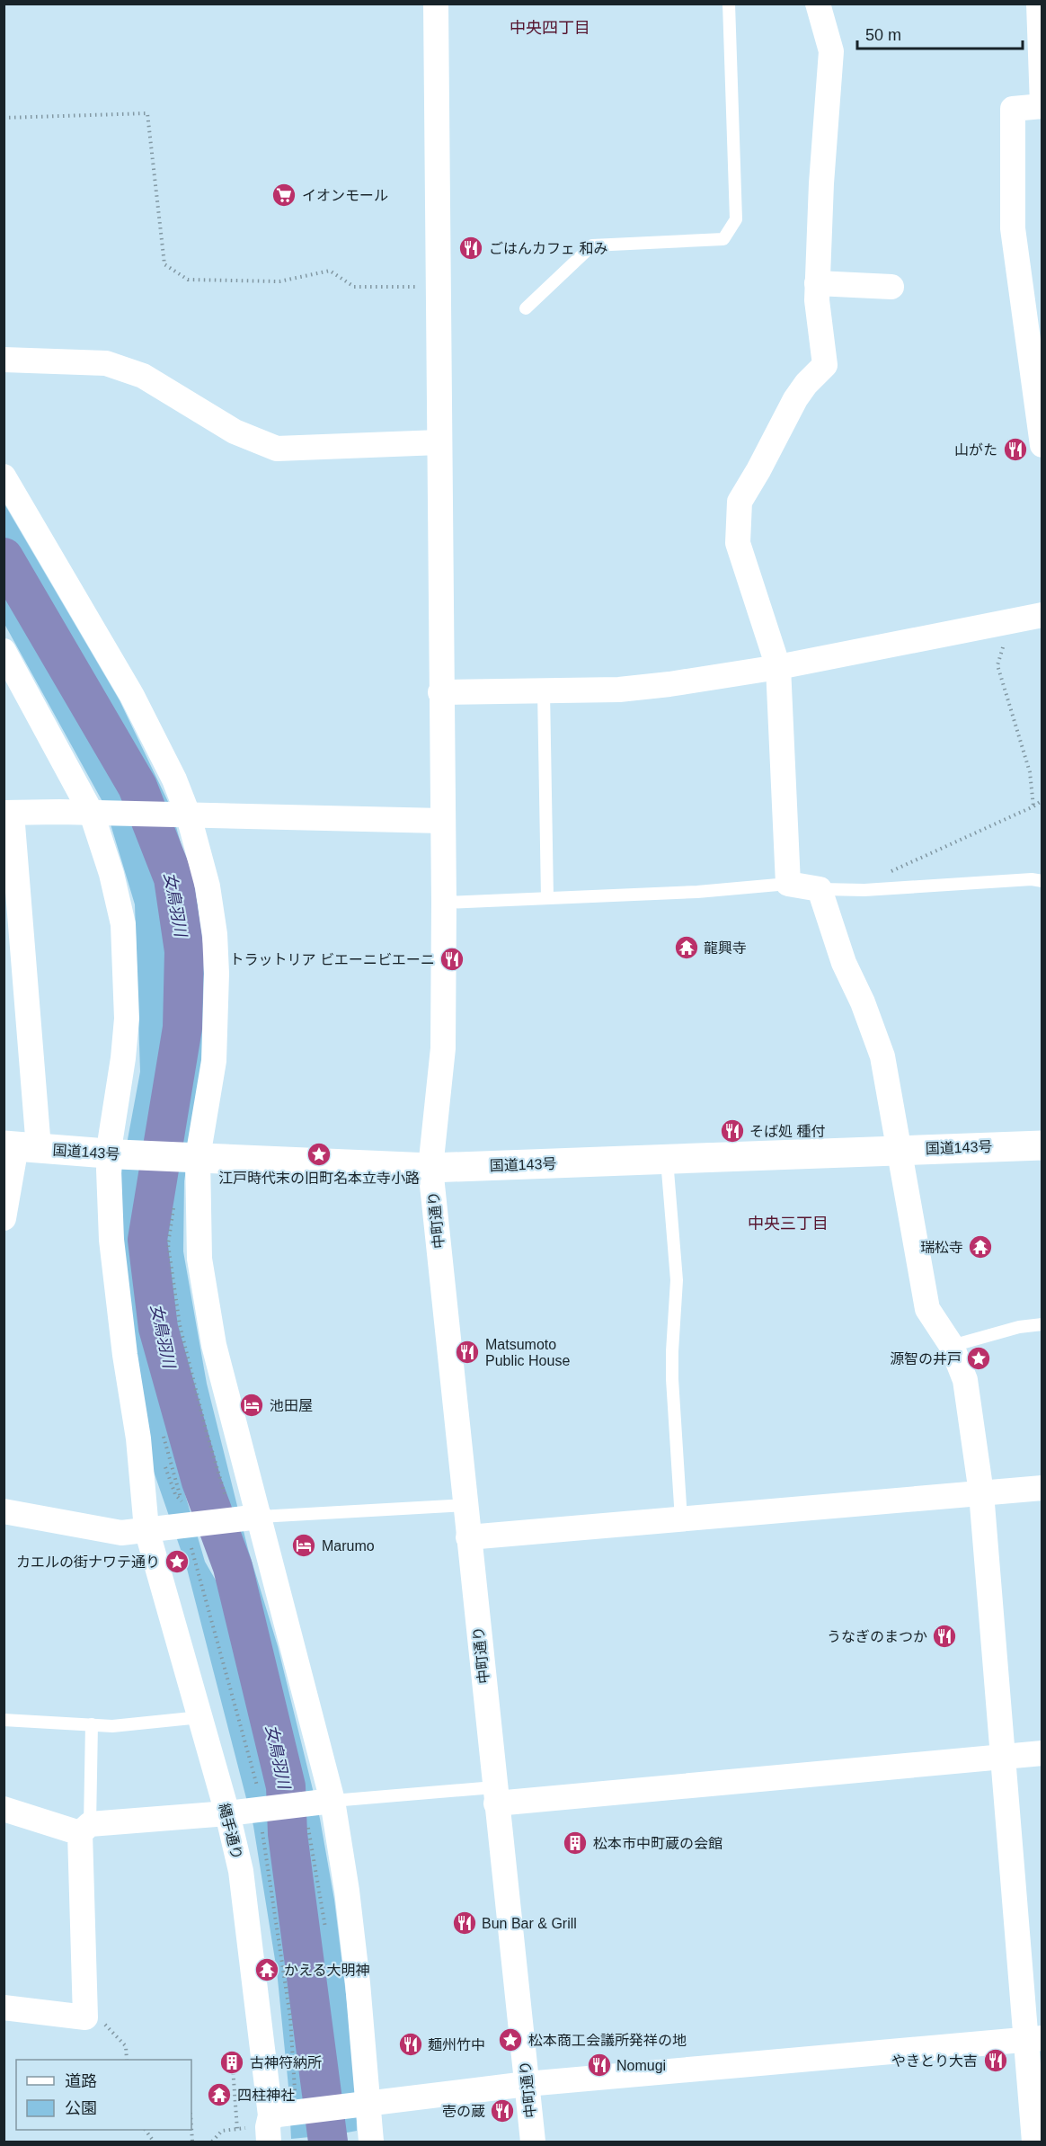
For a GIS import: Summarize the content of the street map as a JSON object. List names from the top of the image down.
{
  "streets": {
    "highway": ["国道143号"],
    "street": ["中町通り", "縄手通り"]
  },
  "crossings": [
    ["国道143号", "中町通り"],
    ["国道143号", "縄手通り"]
  ],
  "districts": ["中央四丁目", "中央三丁目"],
  "water": ["女鳥羽川"],
  "places": {
    "supermarket": ["イオンモール"],
    "restaurant": [
      "ごはんカフェ 和み",
      "山がた",
      "トラットリア ビエーニビエーニ",
      "そば処 種付",
      "Matsumoto Public House",
      "うなぎのまつか",
      "Bun Bar & Grill",
      "麺州竹中",
      "やきとり大吉",
      "Nomugi",
      "壱の蔵"
    ],
    "temple": [
      "龍興寺",
      "瑞松寺",
      "かえる大明神",
      "四柱神社"
    ],
    "place": [
      "江戸時代末の旧町名本立寺小路",
      "源智の井戸",
      "カエルの街ナワテ通り",
      "松本商工会議所発祥の地"
    ],
    "hotel": ["池田屋", "Marumo"],
    "building": ["松本市中町蔵の会館", "古神符納所"]
  },
  "legend": ["道路", "公園"],
  "scale_bar": "50 m"
}
